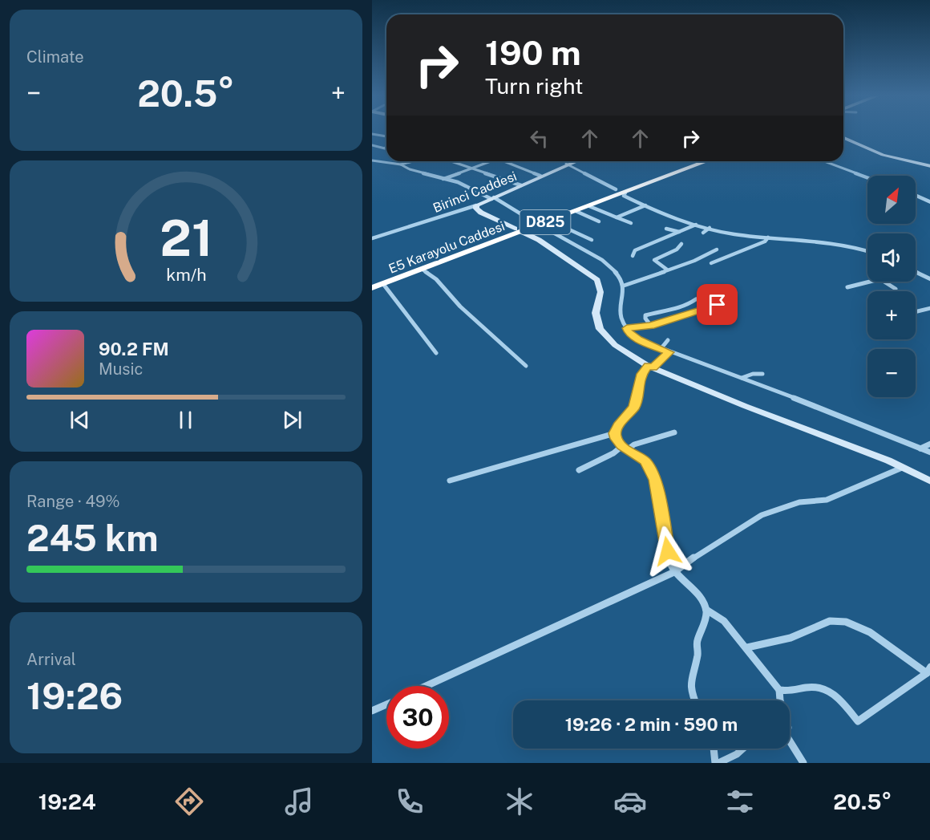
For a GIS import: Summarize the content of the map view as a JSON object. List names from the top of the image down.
{
  "streets": {
    "highway": ["D825", "E5 Karayolu Caddesi"],
    "street": ["Birinci Caddesi"]
  },
  "north": "top right",
  "page": {
    "tile": [
      "Climate",
      ["Range · 49%", "245 km"],
      ["Arrival", "19:26"]
    ],
    "turn": ["190 m", "Turn right"],
    "heat": ["−", "20.5°", "+"],
    "map_buttons": ["+", "−"],
    "song": ["90.2 FM", "Music"],
    "limit": "30",
    "trip": "19:26 · 2 min · 590 m",
    "tabs": ["19:24", "20.5°"],
    "gauge": ["21", "km/h"]
  }
}
